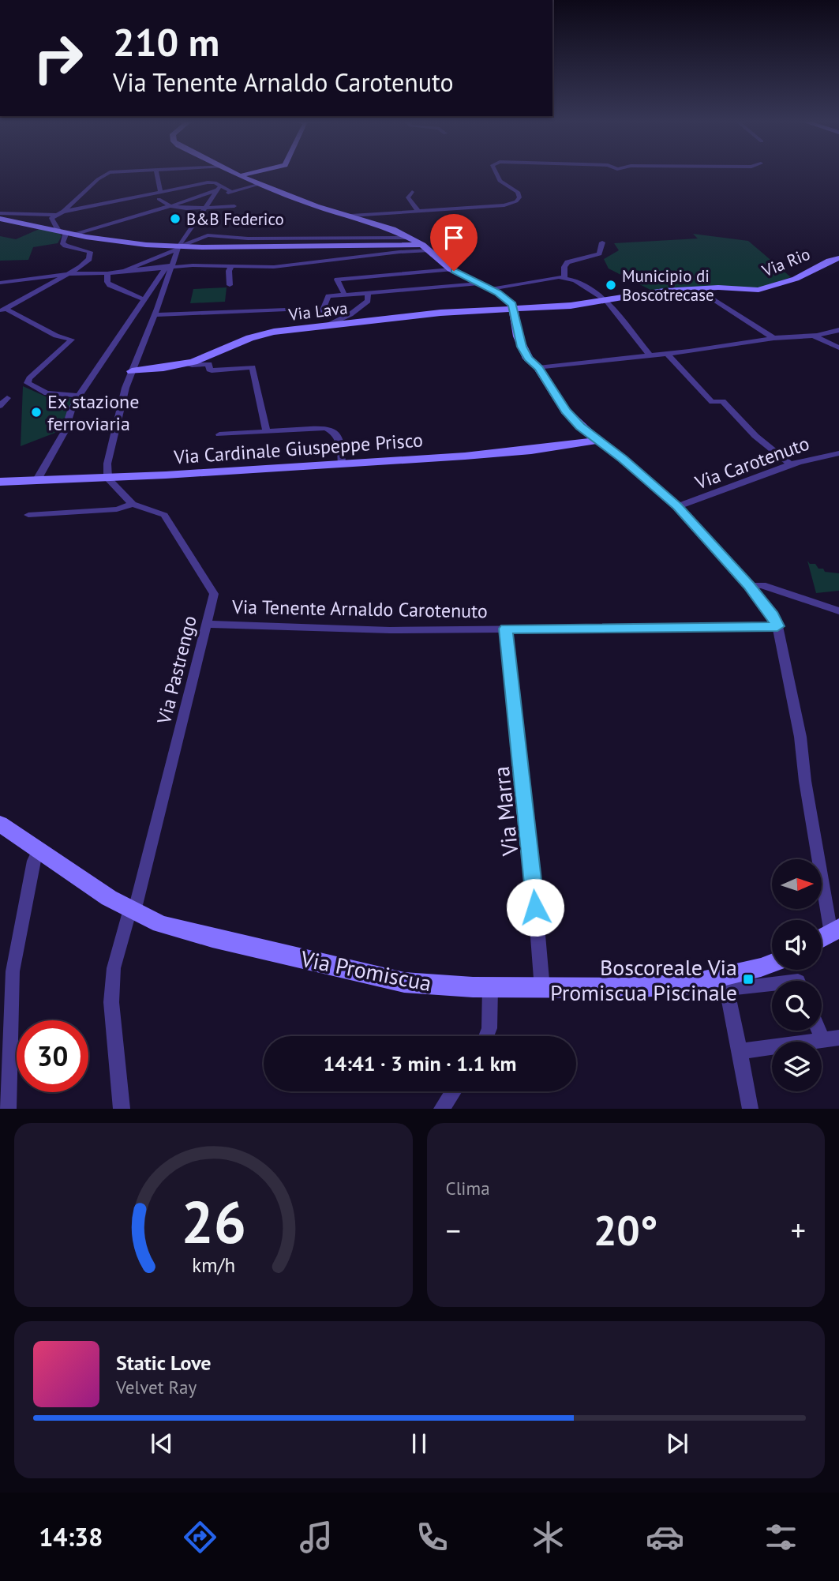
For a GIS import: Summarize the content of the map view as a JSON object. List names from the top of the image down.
{
  "streets": {
    "street": [
      "Via Rio",
      "Via Lava",
      "Via Cardinale Giuspeppe Prisco",
      "Via Carotenuto",
      "Via Tenente Arnaldo Carotenuto",
      "Via Pastrengo",
      "Via Marra",
      "Via Promiscua"
    ]
  },
  "crossings": [
    ["Via Rio", "Via Lava"],
    ["Via Cardinale Giuspeppe Prisco", "Via Pastrengo"],
    ["Via Tenente Arnaldo Carotenuto", "Via Pastrengo"],
    ["Via Tenente Arnaldo Carotenuto", "Via Marra"],
    ["Via Pastrengo", "Via Promiscua"],
    ["Via Marra", "Via Promiscua"]
  ],
  "places": {
    "other": ["B&B Federico", "Municipio di Boscotrecase", "Ex stazione ferroviaria"],
    "transit": ["Boscoreale Via Promiscua Piscinale"]
  },
  "north": "right",
  "page": {
    "turn": ["210 m", "Via Tenente Arnaldo Carotenuto"],
    "limit": "30",
    "trip": "14:41 · 3 min · 1.1 km",
    "tile": "Clima",
    "heat": ["−", "20°", "+"],
    "song": ["Static Love", "Velvet Ray"],
    "tabs": "14:38",
    "gauge": ["26", "km/h"]
  }
}
